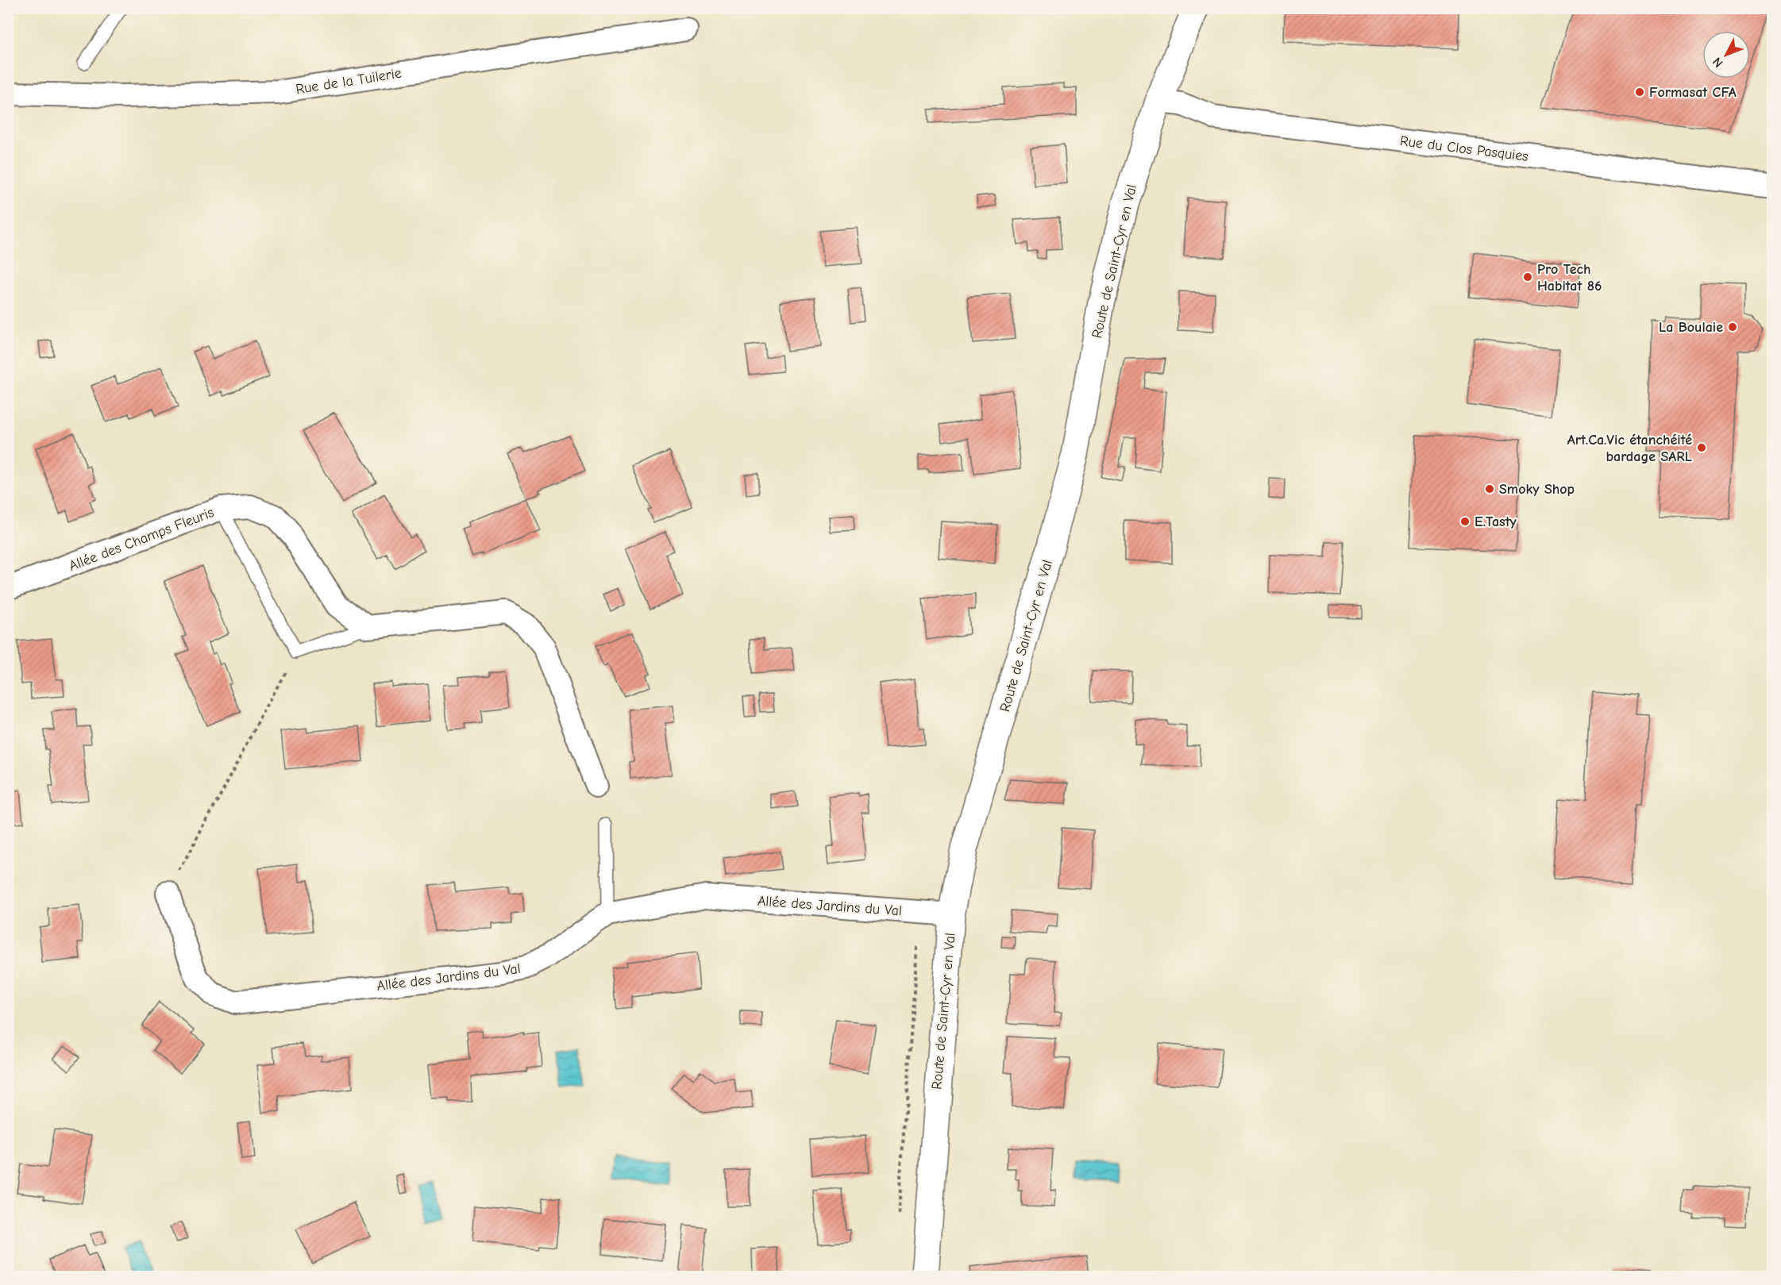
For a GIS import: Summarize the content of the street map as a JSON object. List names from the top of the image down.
{
  "streets": {
    "street": [
      "Rue de la Tuilerie",
      "Rue du Clos Pasquies",
      "Route de Saint-Cyr en Val",
      "Allée des Champs Fleuris",
      "Allée des Jardins du Val"
    ]
  },
  "crossings": [
    ["Rue du Clos Pasquies", "Route de Saint-Cyr en Val"],
    ["Route de Saint-Cyr en Val", "Allée des Jardins du Val"]
  ],
  "places": [
    "Formasat CFA",
    "Pro Tech Habitat 86",
    "La Boulaie",
    "Art.Ca.Vic étanchéité bardage SARL",
    "Smoky Shop",
    "E.Tasty"
  ],
  "north": "bottom left"
}
